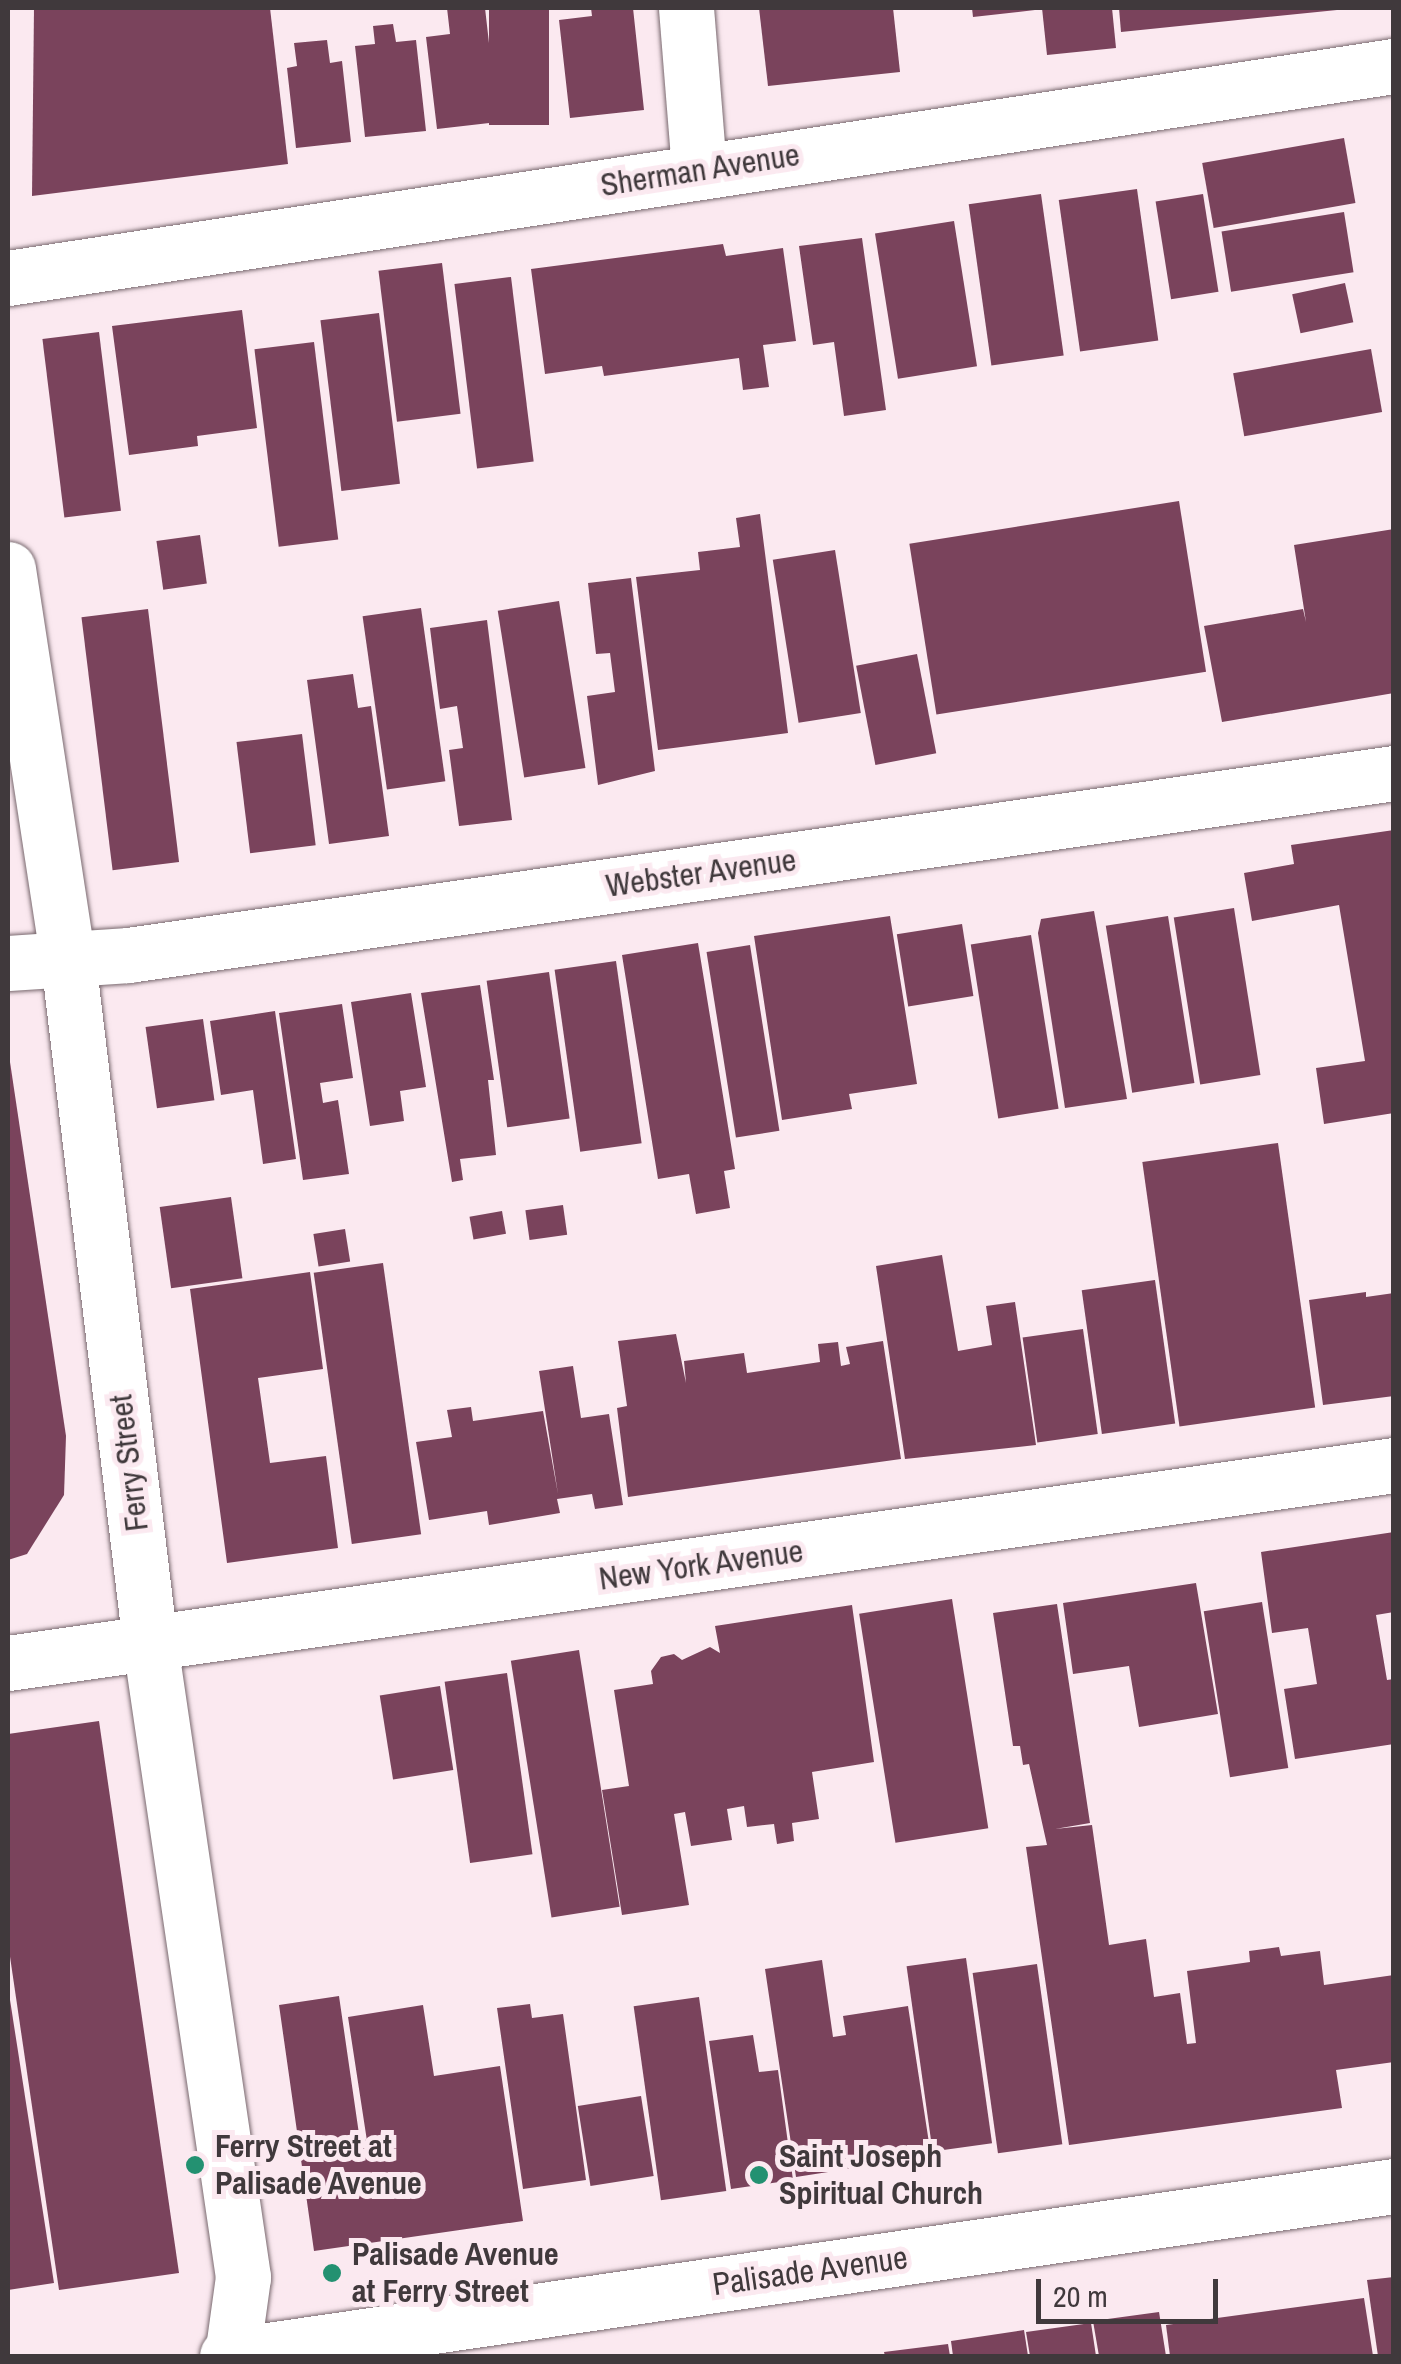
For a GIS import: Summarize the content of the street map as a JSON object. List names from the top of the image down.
{
  "streets": {
    "street": [
      "Sherman Avenue",
      "Webster Avenue",
      "Ferry Street",
      "New York Avenue",
      "Palisade Avenue"
    ]
  },
  "crossings": [
    ["Webster Avenue", "Ferry Street"],
    ["Ferry Street", "New York Avenue"],
    ["Ferry Street", "Palisade Avenue"]
  ],
  "places": ["Ferry Street at Palisade Avenue", "Saint Joseph Spiritual Church", "Palisade Avenue at Ferry Street"],
  "scale_bar": "20 m"
}
